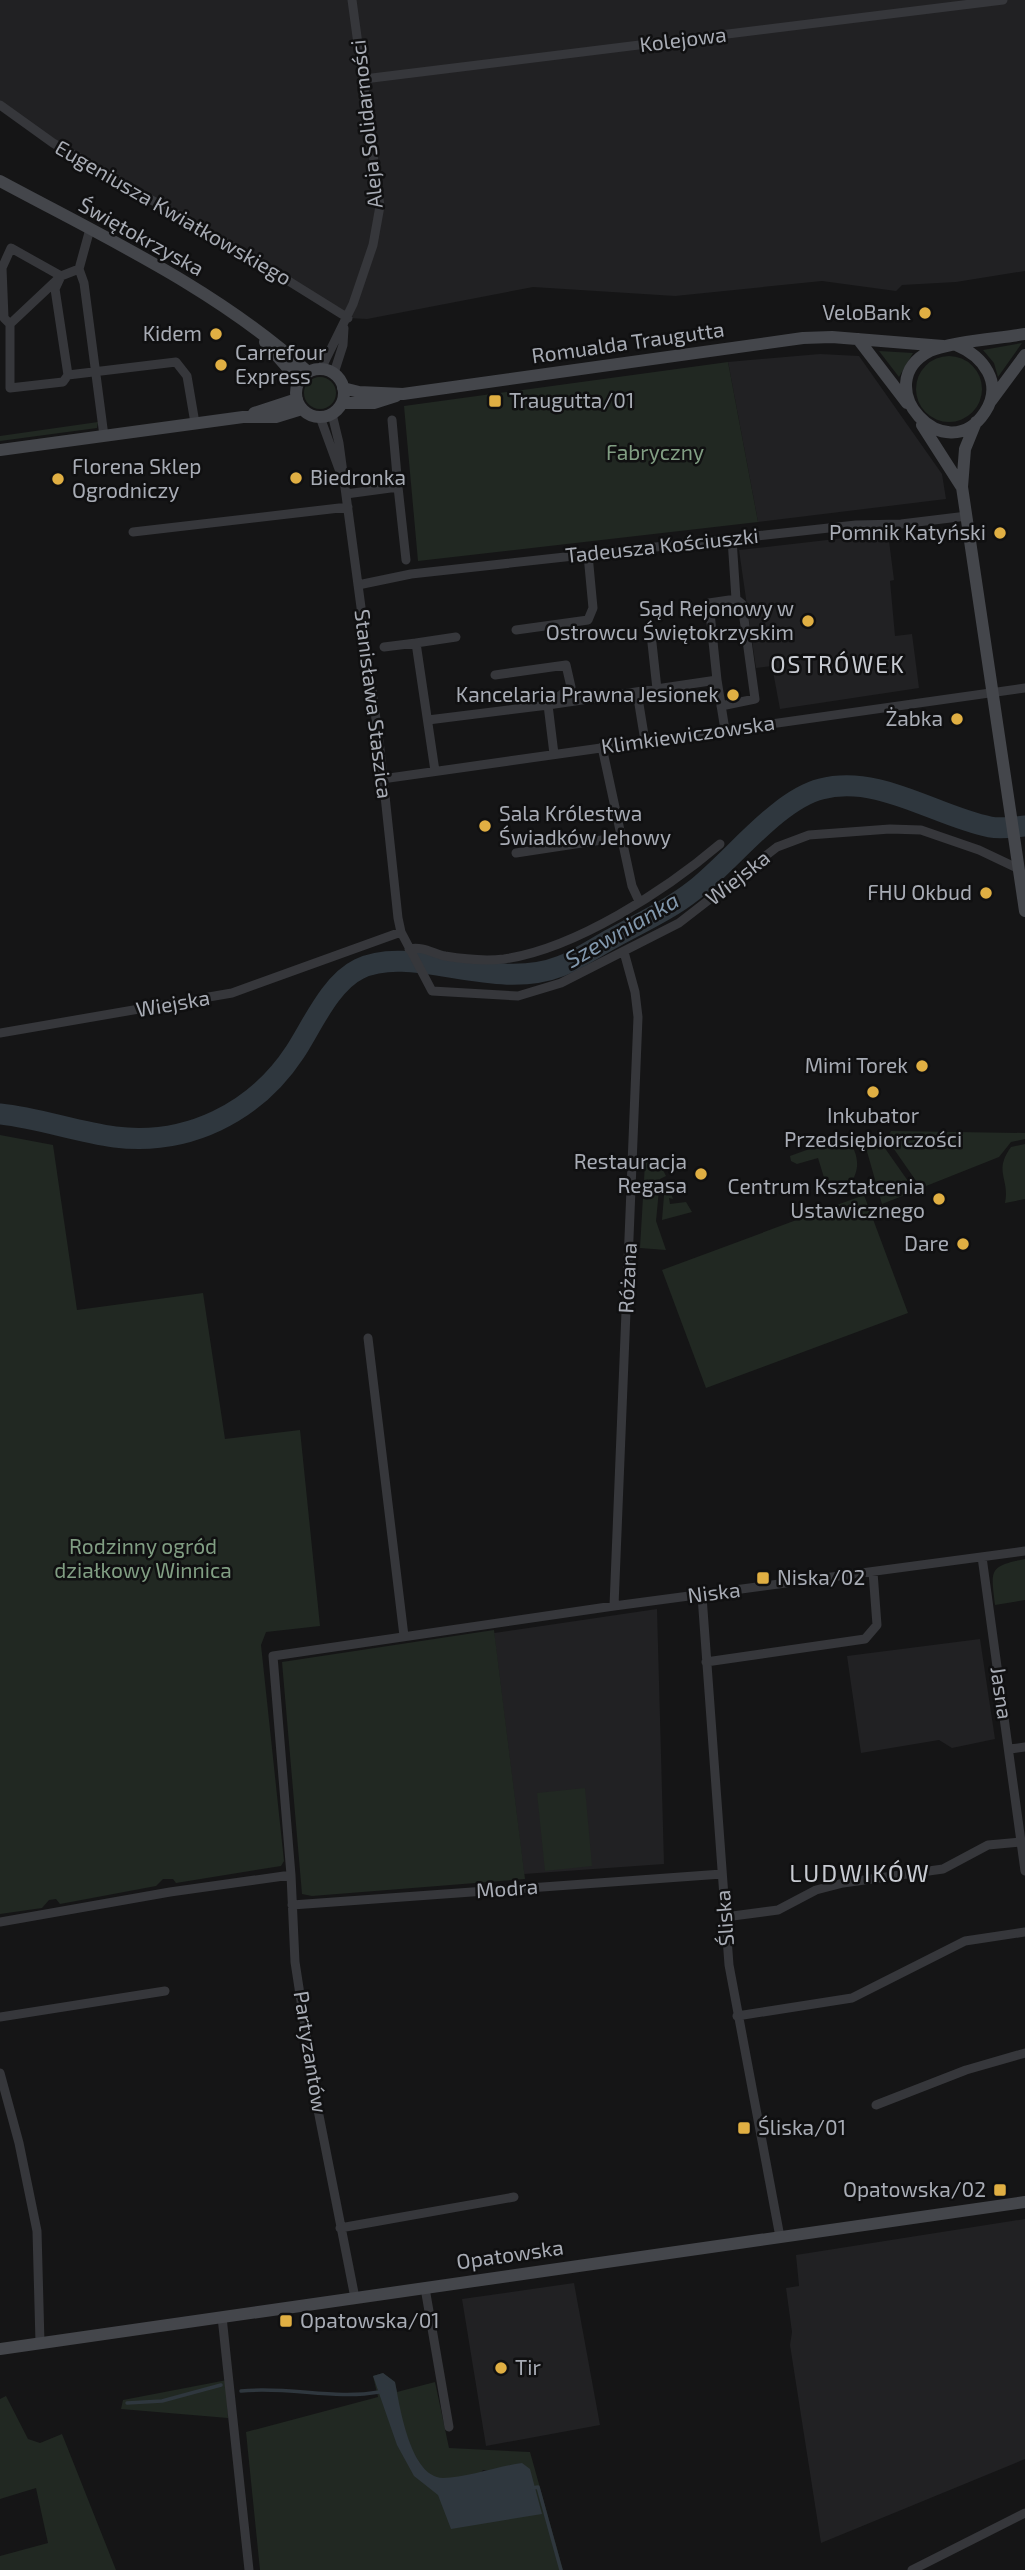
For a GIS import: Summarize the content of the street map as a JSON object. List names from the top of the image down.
{
  "streets": {
    "street": [
      "Kolejowa",
      "Aleja Solidarności",
      "Eugeniusza Kwiatkowskiego",
      "Świętokrzyska",
      "Romualda Traugutta",
      "Tadeusza Kościuszki",
      "Stanisława Staszica",
      "Klimkiewiczowska",
      "Wiejska",
      "Różana",
      "Niska",
      "Jasna",
      "Modra",
      "Śliska",
      "Partyzantów",
      "Opatowska"
    ]
  },
  "crossings": [
    ["Kolejowa", "Aleja Solidarności"],
    ["Aleja Solidarności", "Eugeniusza Kwiatkowskiego"],
    ["Aleja Solidarności", "Świętokrzyska"],
    ["Aleja Solidarności", "Romualda Traugutta"],
    ["Aleja Solidarności", "Stanisława Staszica"],
    ["Świętokrzyska", "Romualda Traugutta"],
    ["Świętokrzyska", "Stanisława Staszica"],
    ["Romualda Traugutta", "Stanisława Staszica"],
    ["Tadeusza Kościuszki", "Stanisława Staszica"],
    ["Stanisława Staszica", "Klimkiewiczowska"],
    ["Stanisława Staszica", "Wiejska"],
    ["Wiejska", "Różana"],
    ["Różana", "Niska"],
    ["Niska", "Jasna"],
    ["Niska", "Śliska"],
    ["Niska", "Partyzantów"],
    ["Modra", "Śliska"],
    ["Modra", "Partyzantów"],
    ["Śliska", "Opatowska"],
    ["Partyzantów", "Opatowska"]
  ],
  "districts": ["OSTRÓWEK", "LUDWIKÓW"],
  "water": ["Szewnianka"],
  "parks": ["Fabryczny", "Rodzinny ogród działkowy Winnica"],
  "places": {
    "other": [
      "VeloBank",
      "Kidem",
      "Carrefour Express",
      "Biedronka",
      "Florena Sklep Ogrodniczy",
      "Pomnik Katyński",
      "Sąd Rejonowy w Ostrowcu Świętokrzyskim",
      "Kancelaria Prawna Jesionek",
      "Żabka",
      "Sala Królestwa Świadków Jehowy",
      "FHU Okbud",
      "Mimi Torek",
      "Inkubator Przedsiębiorczości",
      "Restauracja Regasa",
      "Centrum Kształcenia Ustawicznego",
      "Dare",
      "Tir"
    ],
    "transit": [
      "Traugutta/01",
      "Niska/02",
      "Śliska/01",
      "Opatowska/02",
      "Opatowska/01"
    ]
  }
}
